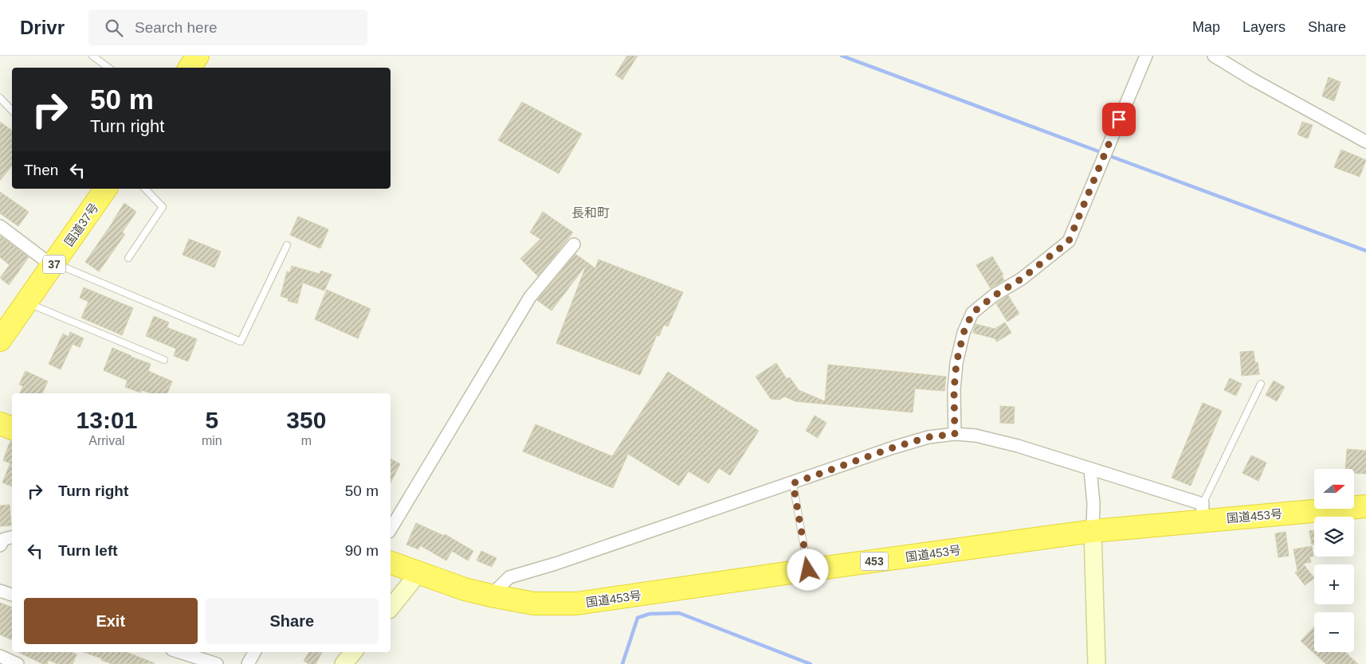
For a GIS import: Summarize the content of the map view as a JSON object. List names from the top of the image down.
{
  "streets": {
    "highway": [
      "国道37号",
      "37",
      "国道453号",
      "453"
    ]
  },
  "districts": ["長和町"],
  "north": "right",
  "page": {
    "header": "Drivr",
    "search": "Search here",
    "nav": ["Map", "Layers", "Share"],
    "turn": ["50 m", "Turn right"],
    "then": "Then",
    "eta": [
      "13:01",
      "Arrival",
      "5",
      "min",
      "350",
      "m"
    ],
    "list": [
      {
        "name": "Turn right",
        "value": "50 m"
      },
      {
        "name": "Turn left",
        "value": "90 m"
      }
    ],
    "map_buttons": ["+", "−"],
    "buttons": ["Exit", "Share"]
  }
}
